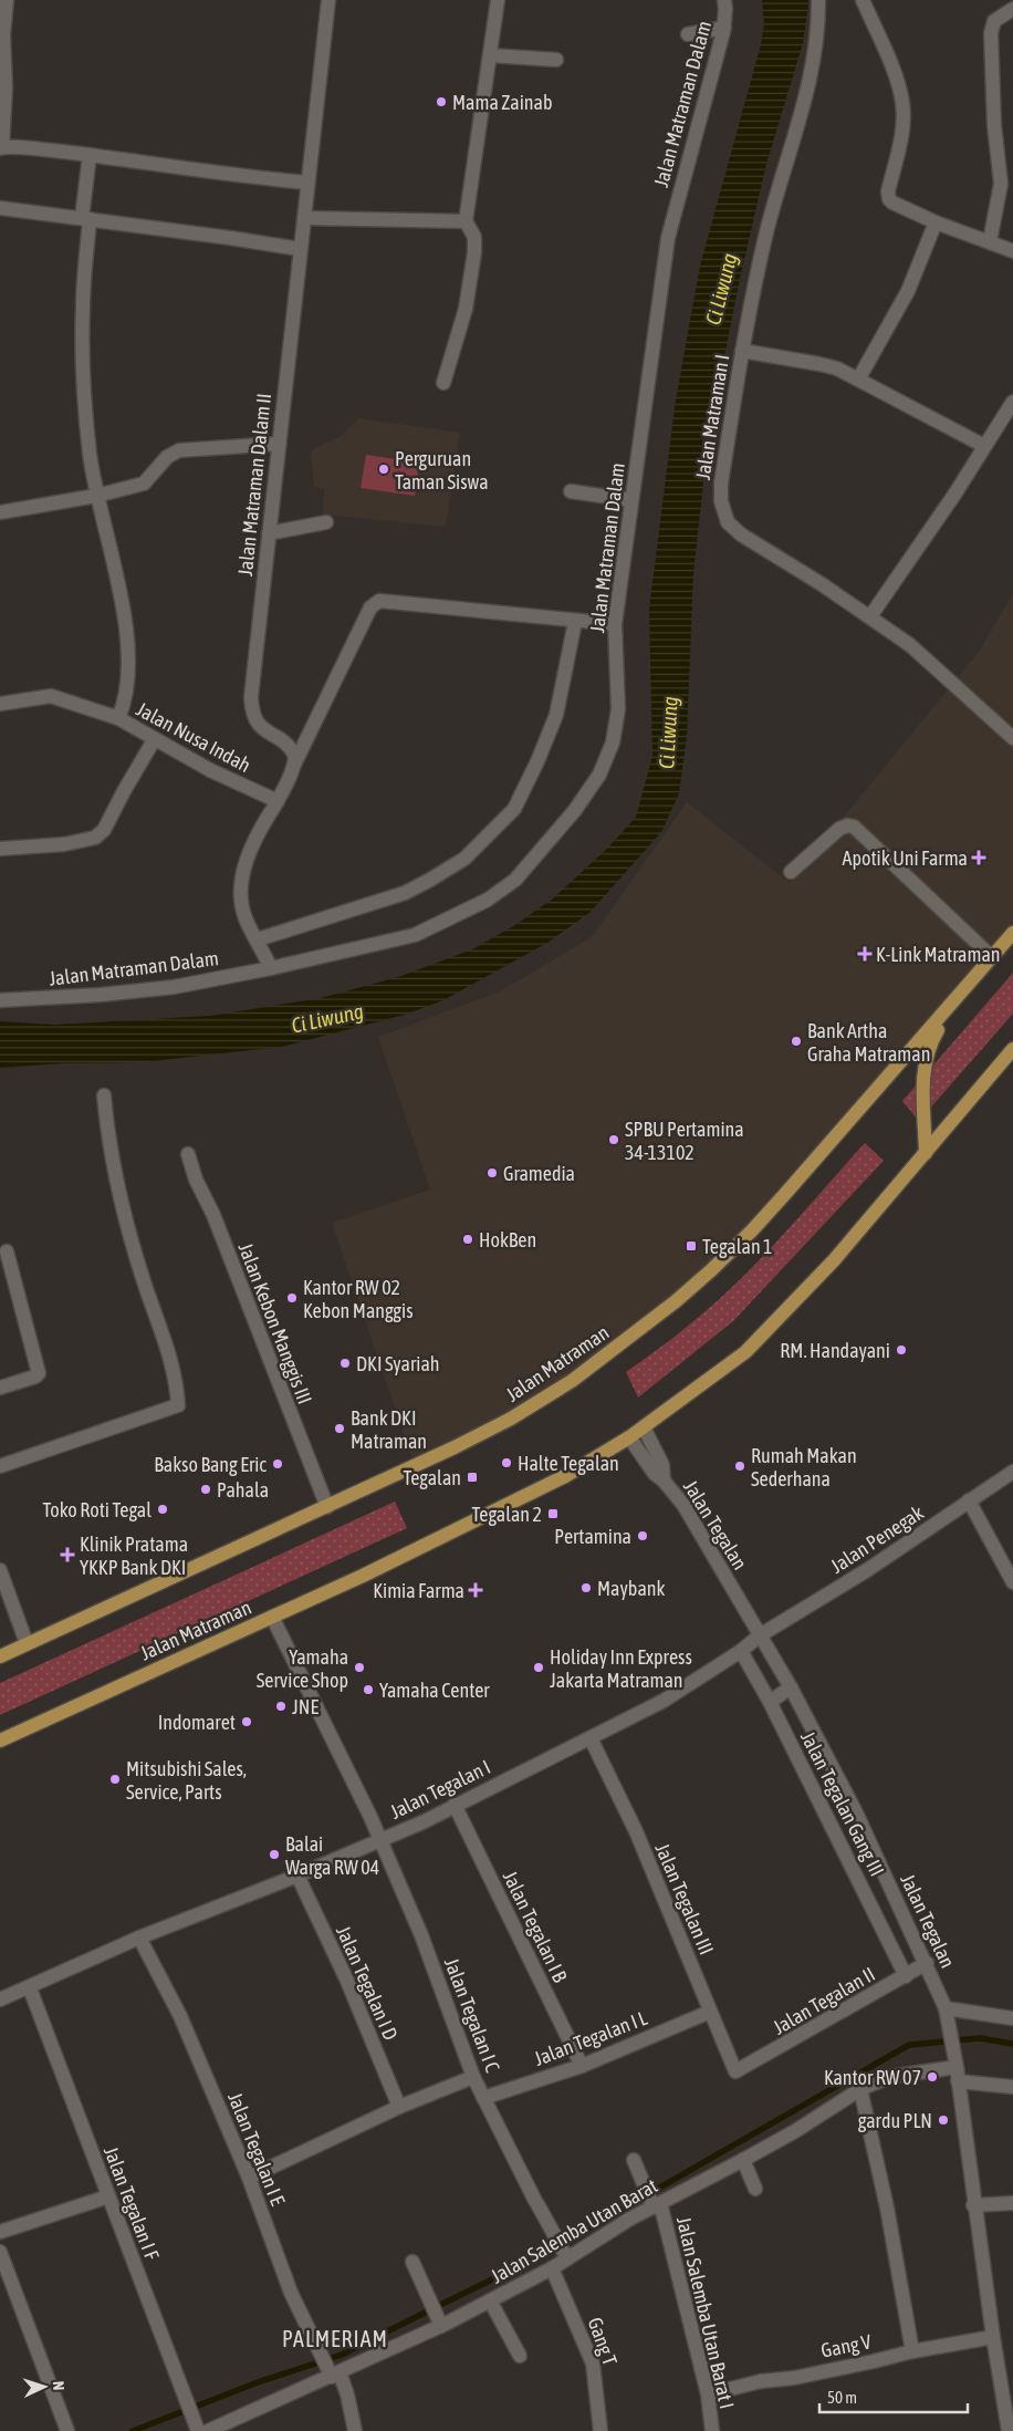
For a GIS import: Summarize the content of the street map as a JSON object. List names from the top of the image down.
{
  "streets": {
    "main road": ["Jalan Matraman"],
    "street": [
      "Jalan Matraman Dalam",
      "Jalan Matraman I",
      "Jalan Matraman Dalam II",
      "Jalan Nusa Indah",
      "Jalan Kebon Manggis III",
      "Jalan Tegalan",
      "Jalan Penegak",
      "Jalan Tegalan I",
      "Jalan Tegalan Gang III",
      "Jalan Tegalan III",
      "Jalan Tegalan I B",
      "Jalan Tegalan I D",
      "Jalan Tegalan II",
      "Jalan Tegalan I C",
      "Jalan Tegalan I L",
      "Jalan Tegalan I E",
      "Jalan Tegalan I F",
      "Jalan Salemba Utan Barat",
      "Jalan Salemba Utan Barat I",
      "Gang T",
      "Gang V"
    ]
  },
  "crossings": [
    ["Jalan Kebon Manggis III", "Jalan Matraman"],
    ["Jalan Matraman", "Jalan Tegalan"],
    ["Jalan Matraman", "Jalan Tegalan I C"],
    ["Jalan Tegalan", "Jalan Penegak"],
    ["Jalan Tegalan", "Jalan Tegalan I"],
    ["Jalan Tegalan", "Jalan Tegalan II"],
    ["Jalan Tegalan", "Jalan Salemba Utan Barat"],
    ["Jalan Tegalan", "Gang V"],
    ["Jalan Penegak", "Jalan Tegalan I"],
    ["Jalan Tegalan I", "Jalan Tegalan Gang III"],
    ["Jalan Tegalan I", "Jalan Tegalan III"],
    ["Jalan Tegalan I", "Jalan Tegalan I B"],
    ["Jalan Tegalan I", "Jalan Tegalan I D"],
    ["Jalan Tegalan I", "Jalan Tegalan I C"],
    ["Jalan Tegalan I", "Jalan Tegalan I E"],
    ["Jalan Tegalan I", "Jalan Tegalan I F"],
    ["Jalan Tegalan Gang III", "Jalan Tegalan II"],
    ["Jalan Tegalan III", "Jalan Tegalan II"],
    ["Jalan Tegalan III", "Jalan Tegalan I L"],
    ["Jalan Tegalan I B", "Jalan Tegalan I L"],
    ["Jalan Tegalan I C", "Jalan Tegalan I L"],
    ["Jalan Tegalan I C", "Jalan Salemba Utan Barat"],
    ["Jalan Tegalan I E", "Jalan Salemba Utan Barat"],
    ["Jalan Salemba Utan Barat", "Jalan Salemba Utan Barat I"],
    ["Jalan Salemba Utan Barat", "Gang T"],
    ["Jalan Salemba Utan Barat I", "Gang V"]
  ],
  "districts": ["PALMERIAM"],
  "water": ["Ci Liwung"],
  "places": {
    "other": [
      "Mama Zainab",
      "Perguruan Taman Siswa",
      "Bank Artha Graha Matraman",
      "SPBU Pertamina 34-13102",
      "Gramedia",
      "HokBen",
      "Kantor RW 02 Kebon Manggis",
      "RM. Handayani",
      "DKI Syariah",
      "Bank DKI Matraman",
      "Halte Tegalan",
      "Bakso Bang Eric",
      "Rumah Makan Sederhana",
      "Pahala",
      "Toko Roti Tegal",
      "Pertamina",
      "Maybank",
      "Yamaha Service Shop",
      "Holiday Inn Express Jakarta Matraman",
      "Yamaha Center",
      "JNE",
      "Indomaret",
      "Mitsubishi Sales, Service, Parts",
      "Balai Warga RW 04",
      "Kantor RW 07",
      "gardu PLN"
    ],
    "health": [
      "Apotik Uni Farma",
      "K-Link Matraman",
      "Klinik Pratama YKKP Bank DKI",
      "Kimia Farma"
    ],
    "transit": ["Tegalan 1", "Tegalan", "Tegalan 2"]
  },
  "scale_bar": "50 m",
  "north": "right"
}
